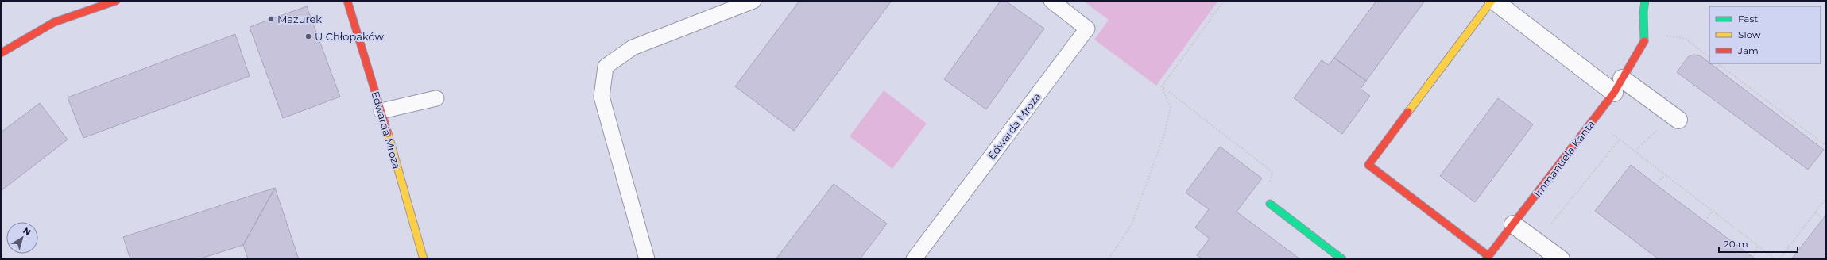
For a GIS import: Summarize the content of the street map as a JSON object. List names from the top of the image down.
{
  "streets": {
    "street": ["Edwarda Mroza", "Immanuela Kanta"]
  },
  "places": ["Mazurek", "U Chłopaków"],
  "legend": ["Fast", "Slow", "Jam"],
  "scale_bar": "20 m",
  "north": "top right"
}
